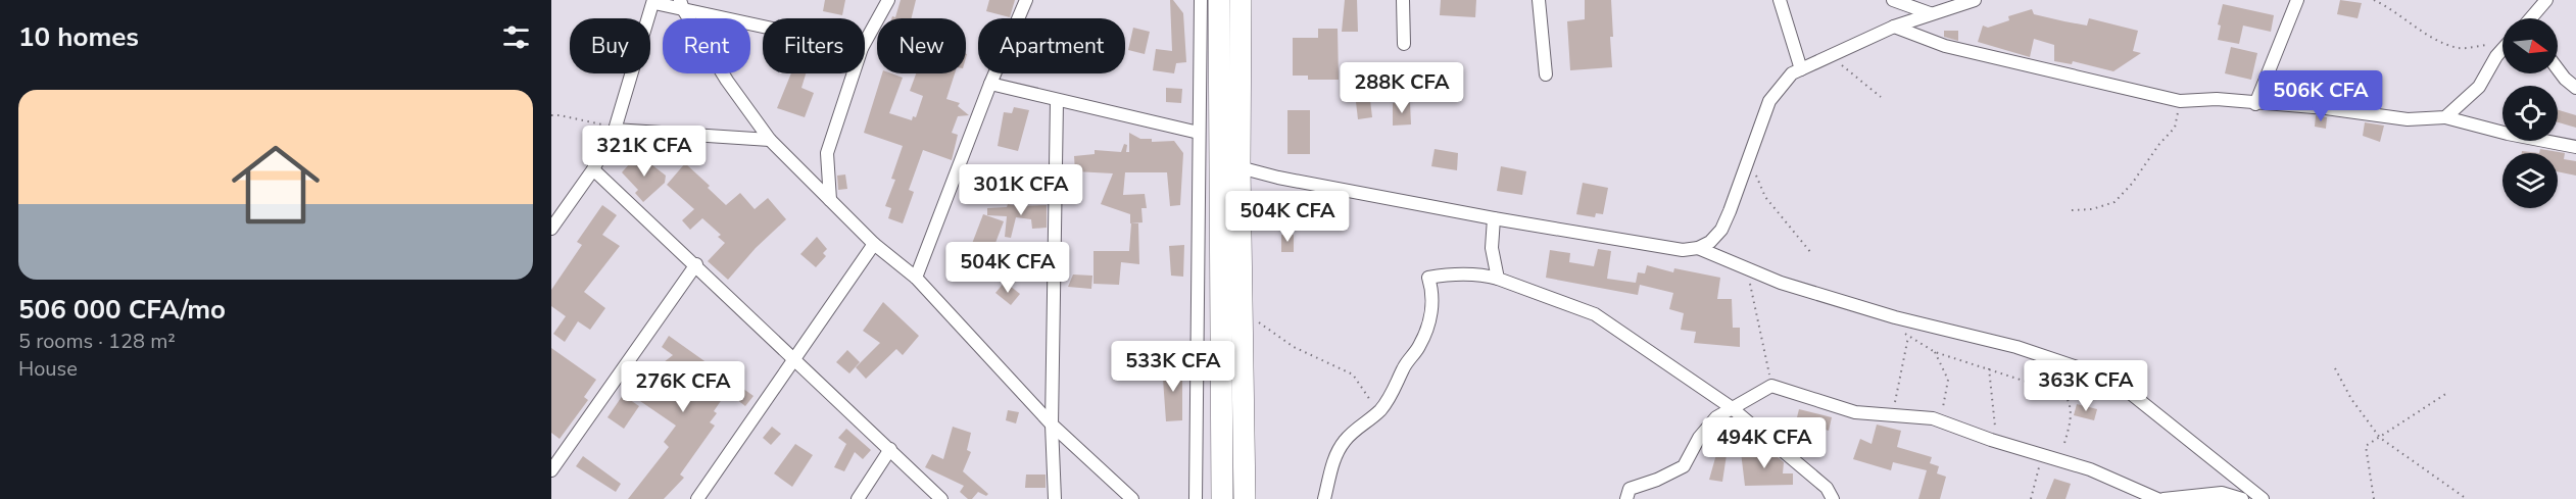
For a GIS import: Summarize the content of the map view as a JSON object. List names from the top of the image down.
{
  "north": "right",
  "page": {
    "heading": "10 homes",
    "chip": [
      "Buy",
      "Rent",
      "Filters",
      "New",
      "Apartment"
    ],
    "price": [
      "288K CFA",
      "506K CFA",
      "321K CFA",
      "301K CFA",
      "504K CFA",
      "504K CFA",
      "533K CFA",
      "363K CFA",
      "276K CFA",
      "494K CFA"
    ],
    "list": [
      {
        "name": "506 000 CFA/mo",
        "note": "5 rooms · 128 m² · House"
      }
    ]
  }
}
